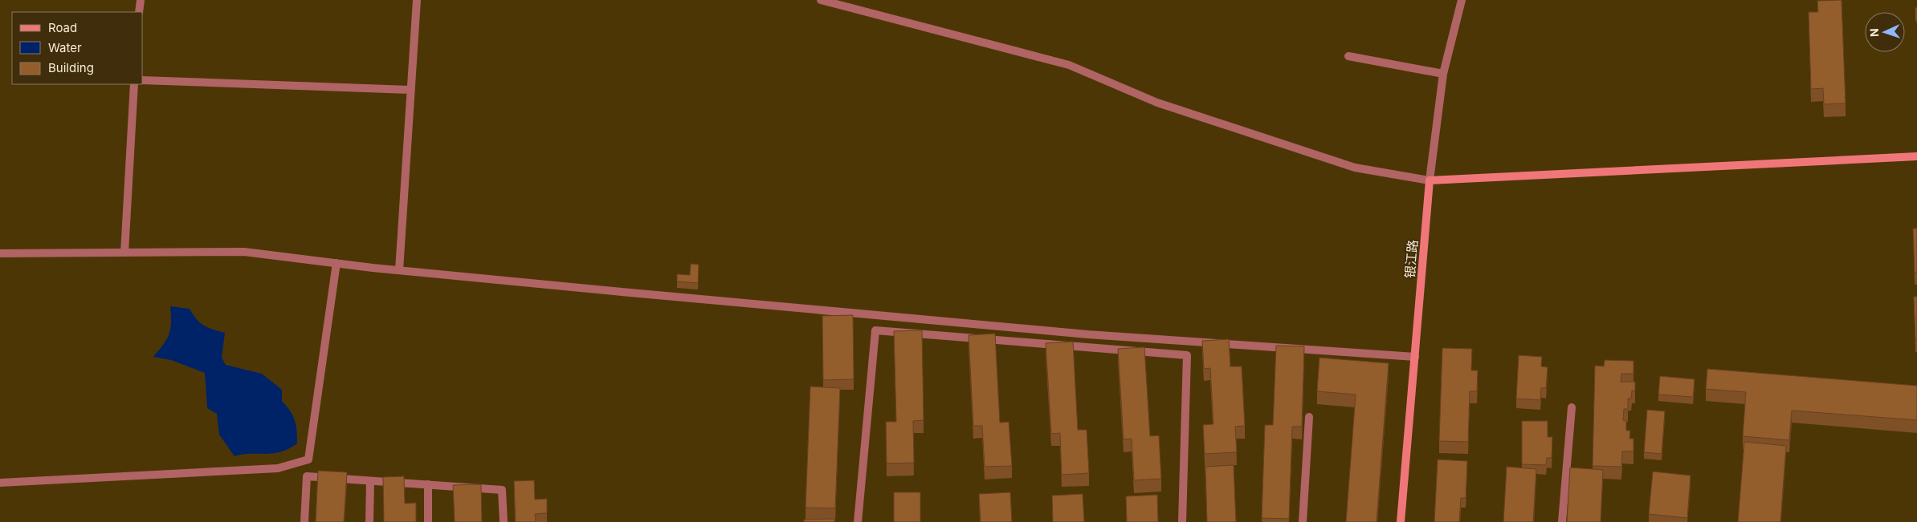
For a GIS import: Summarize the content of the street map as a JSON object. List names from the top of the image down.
{
  "streets": {
    "street": ["银江路"]
  },
  "legend": ["Road", "Water", "Building"],
  "north": "left"
}
